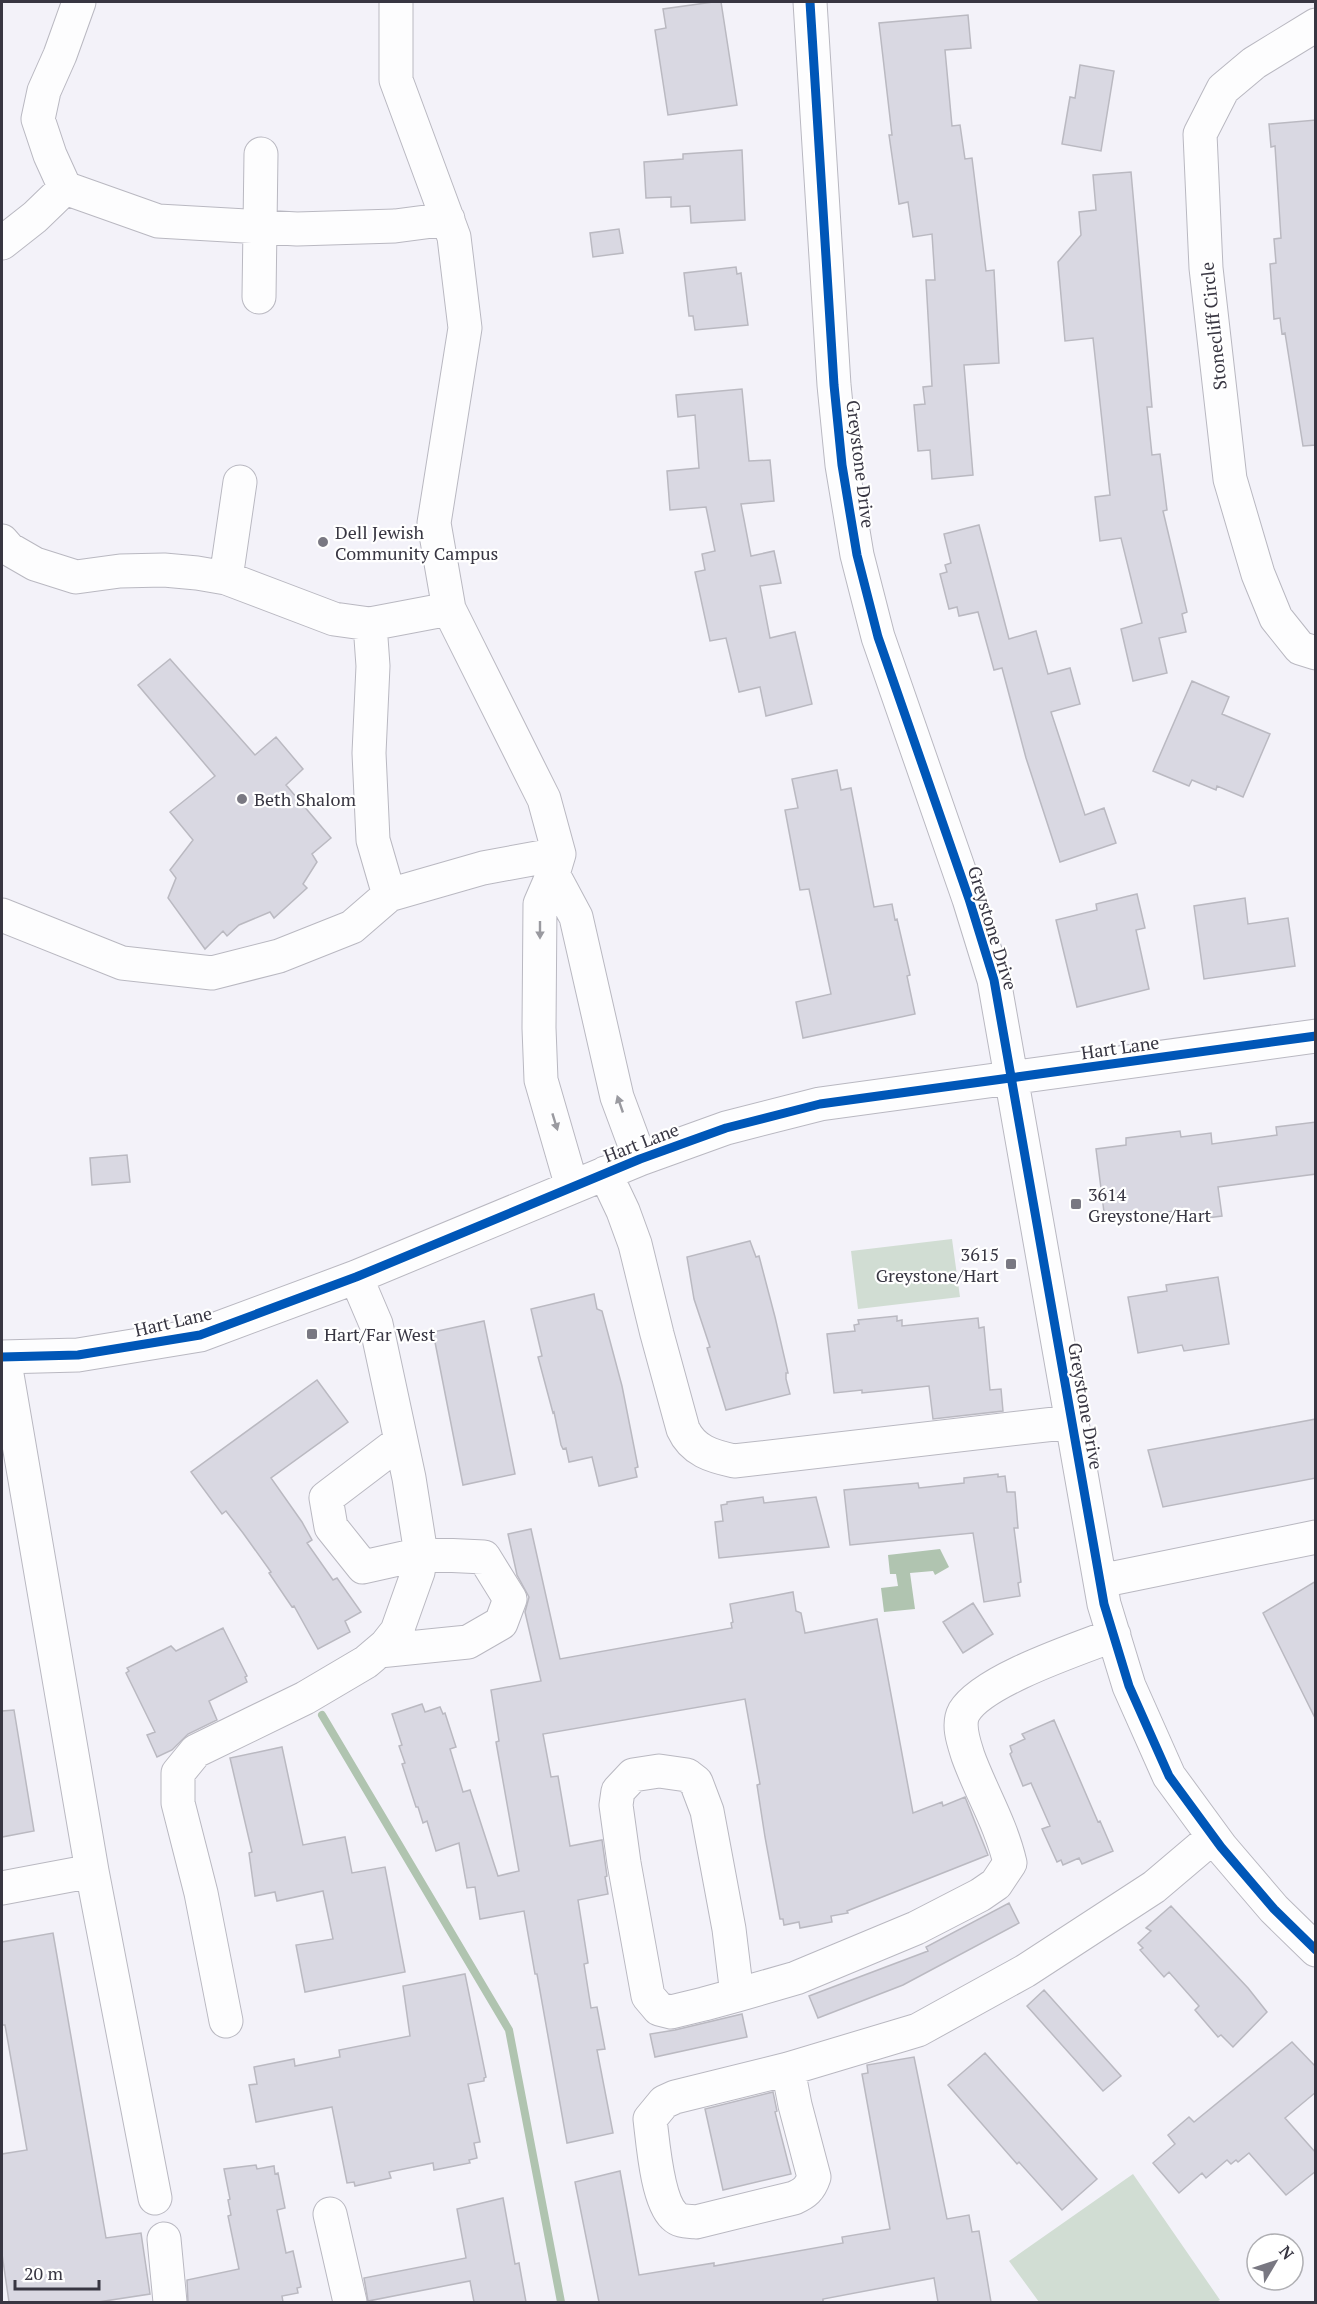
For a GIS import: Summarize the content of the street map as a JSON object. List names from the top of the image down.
{
  "streets": {
    "street": ["Stonecliff Circle", "Greystone Drive", "Hart Lane"]
  },
  "crossings": [
    ["Greystone Drive", "Hart Lane"]
  ],
  "places": {
    "other": ["Dell Jewish Community Campus", "Beth Shalom"],
    "transit": ["3614 Greystone/Hart", "3615 Greystone/Hart", "Hart/Far West"]
  },
  "scale_bar": "20 m",
  "north": "top right"
}
